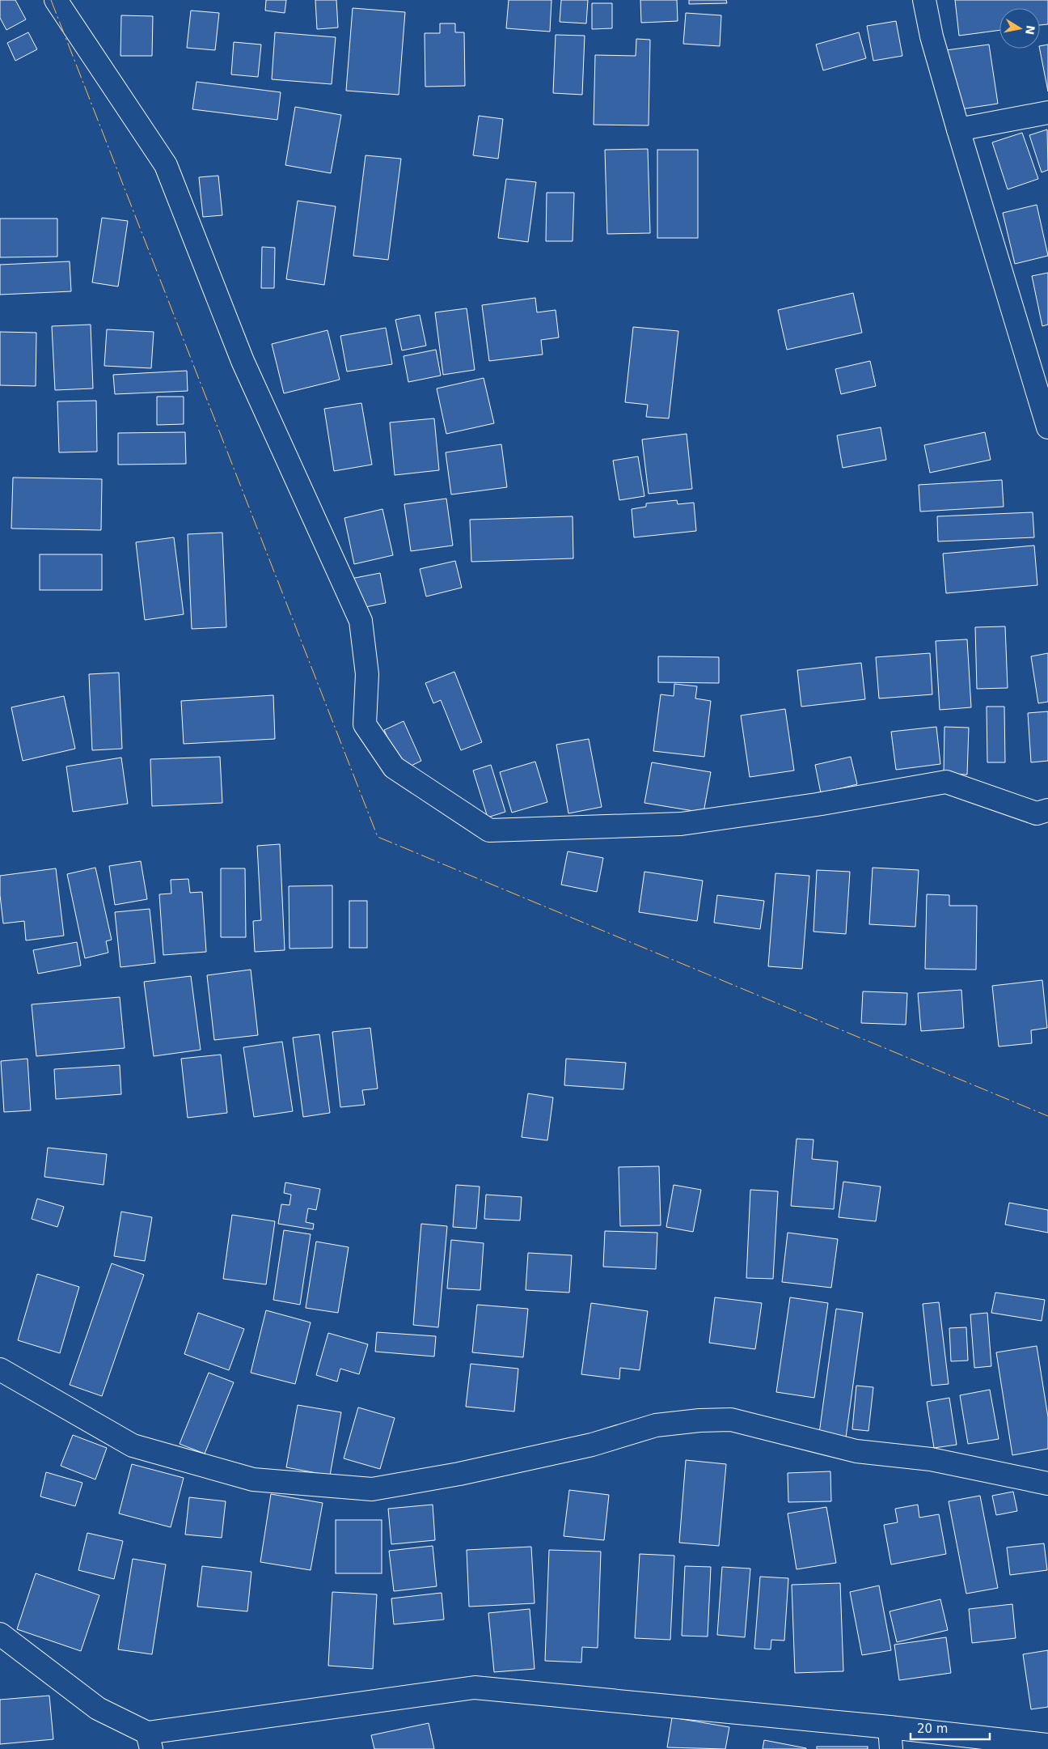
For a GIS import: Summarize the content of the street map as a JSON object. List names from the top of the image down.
{
  "scale_bar": "20 m",
  "north": "right"
}
